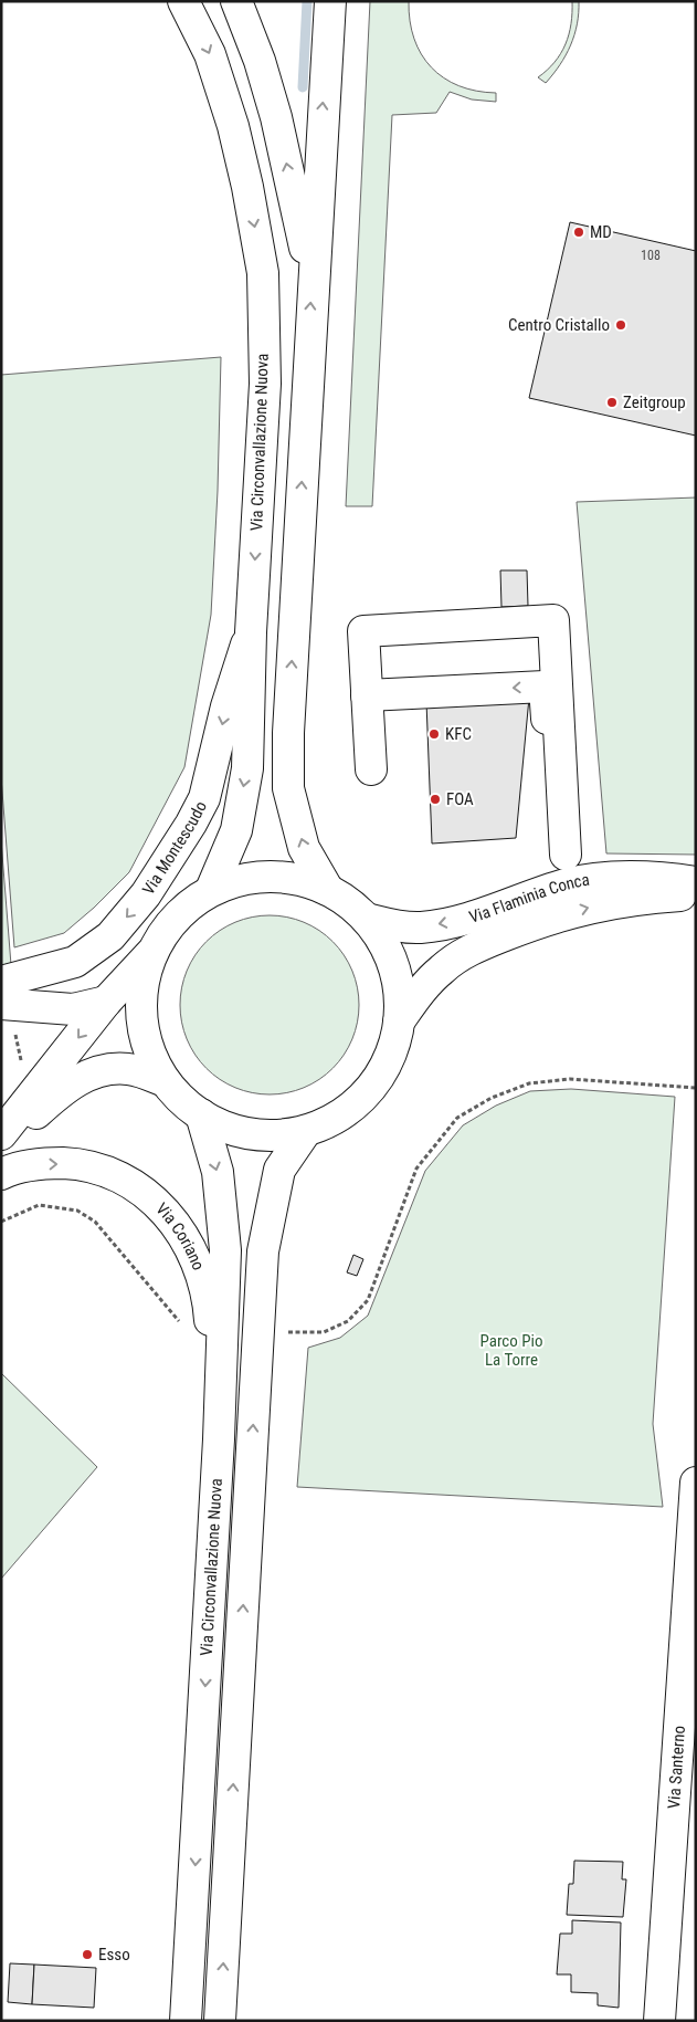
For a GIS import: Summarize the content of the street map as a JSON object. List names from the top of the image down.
{
  "streets": {
    "main road": [
      "Via Circonvallazione Nuova",
      "Via Montescudo",
      "Via Flaminia Conca",
      "Via Coriano",
      "Via Santerno"
    ]
  },
  "crossings": [
    ["Via Circonvallazione Nuova", "Via Montescudo"],
    ["Via Circonvallazione Nuova", "Via Flaminia Conca"],
    ["Via Circonvallazione Nuova", "Via Coriano"]
  ],
  "one_way": ["Via Coriano"],
  "parks": ["Parco Pio La Torre"],
  "places": [
    "MD",
    "Centro Cristallo",
    "Zeitgroup",
    "KFC",
    "FOA",
    "Esso"
  ],
  "house_numbers": ["108"]
}
